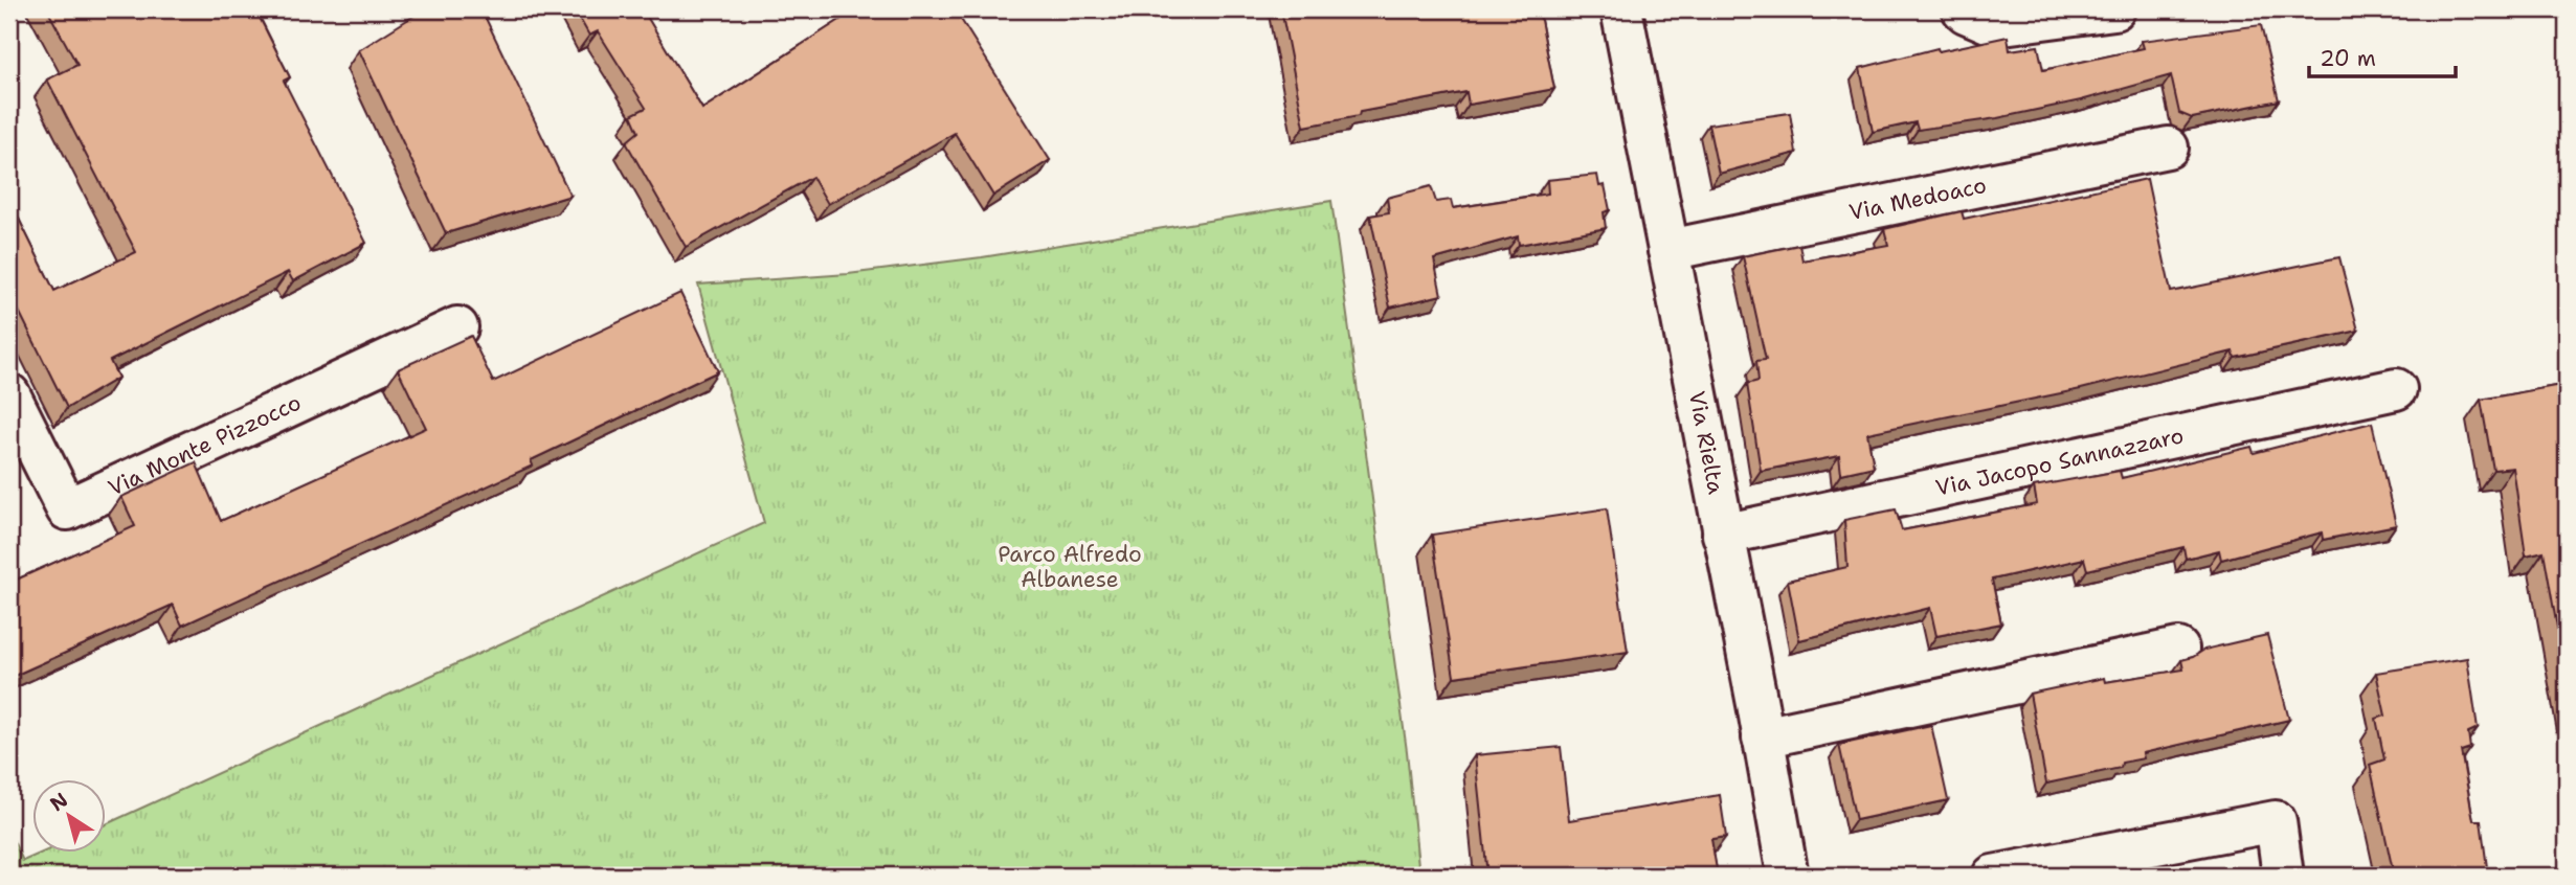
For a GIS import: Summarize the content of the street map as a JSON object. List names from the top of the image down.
{
  "streets": {
    "street": [
      "Via Medoaco",
      "Via Rielta",
      "Via Monte Pizzocco",
      "Via Jacopo Sannazzaro"
    ]
  },
  "crossings": [
    ["Via Medoaco", "Via Rielta"],
    ["Via Rielta", "Via Jacopo Sannazzaro"]
  ],
  "parks": ["Parco Alfredo Albanese"],
  "scale_bar": "20 m",
  "north": "top left"
}
